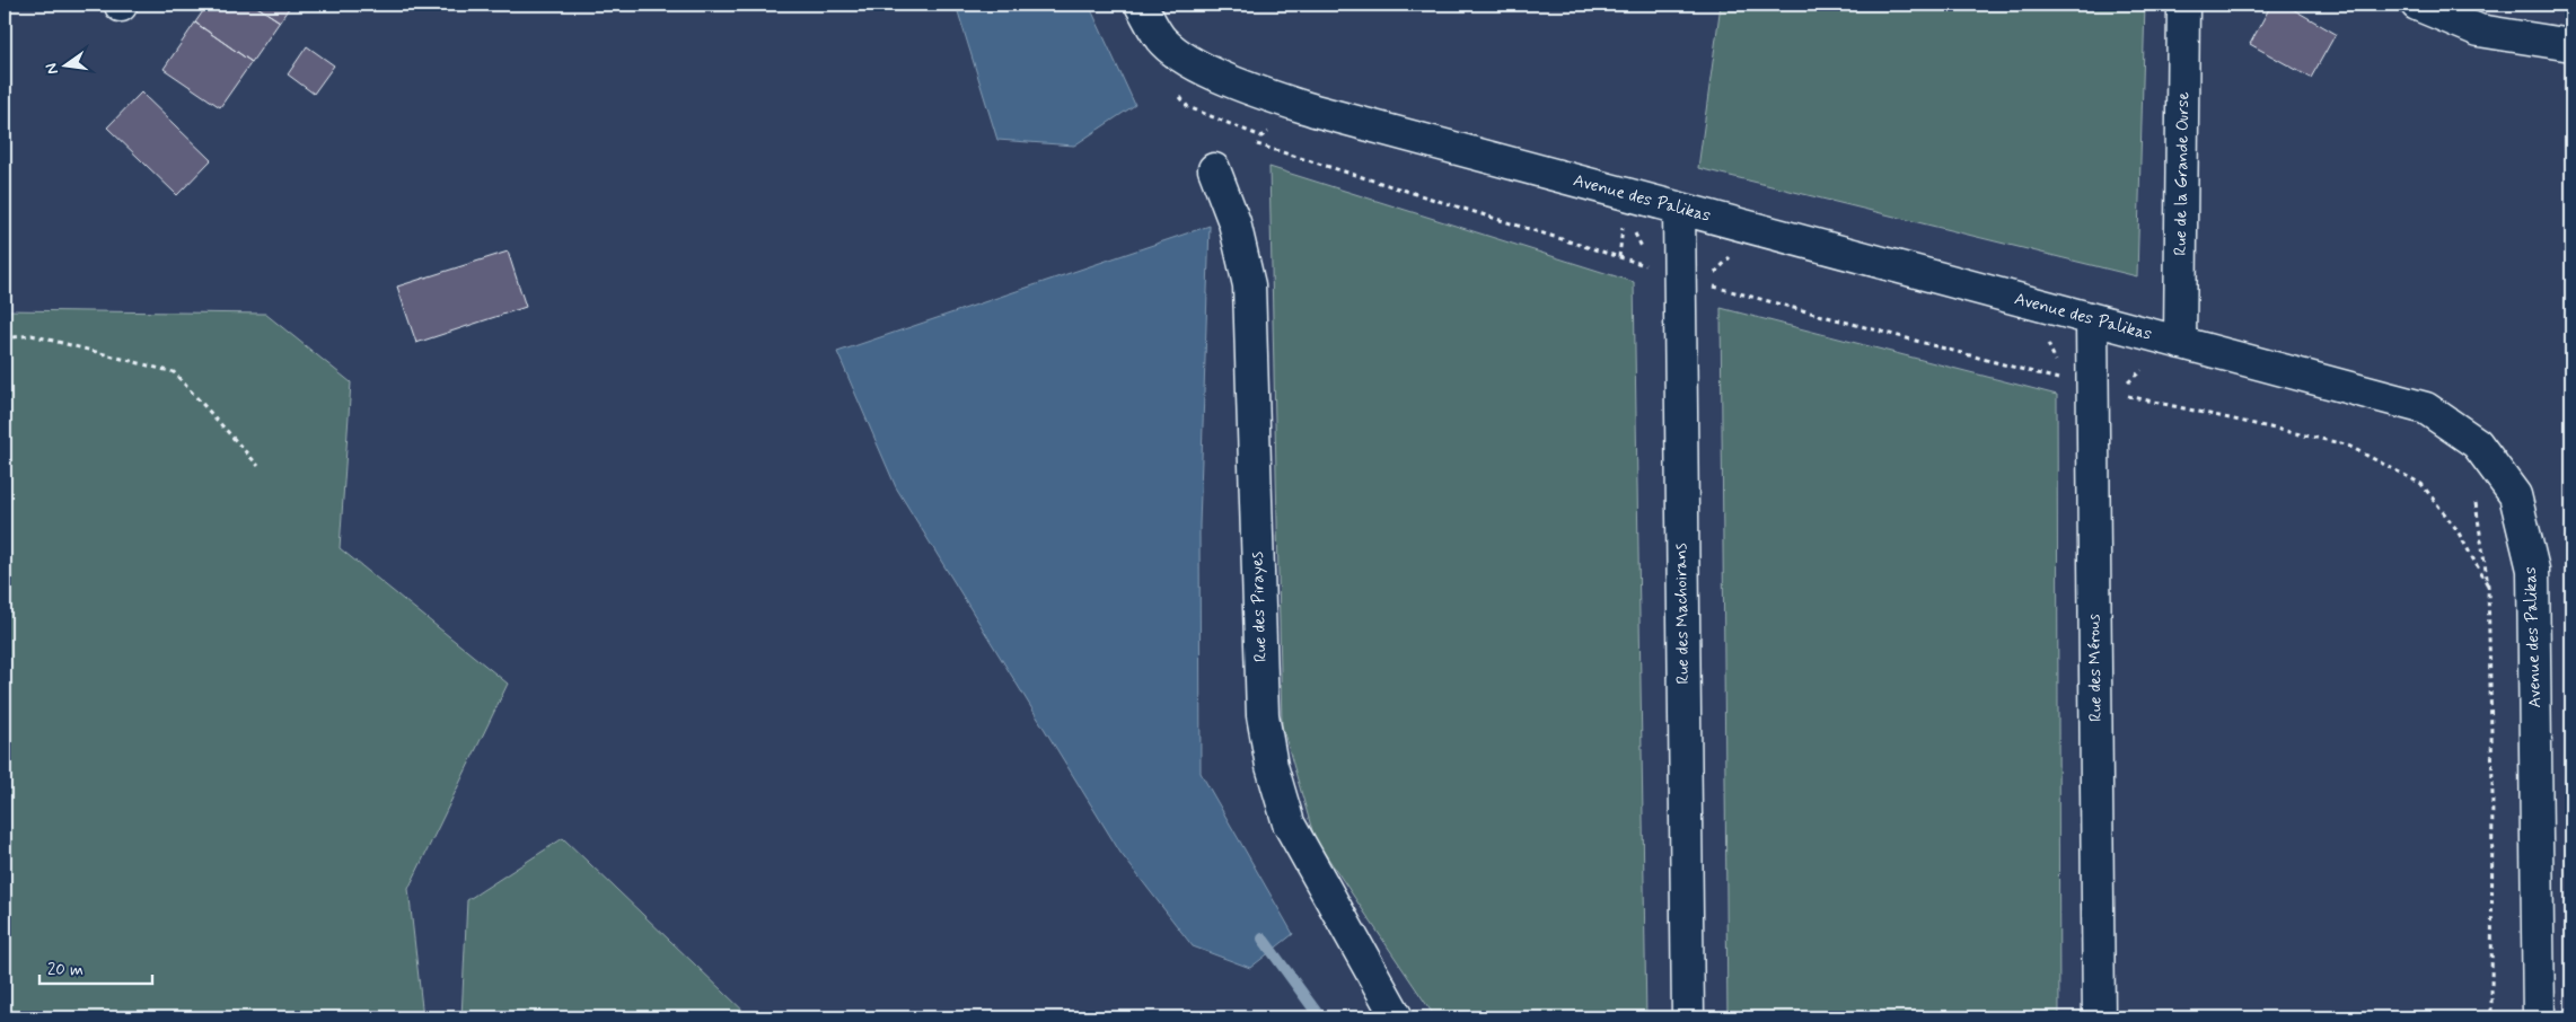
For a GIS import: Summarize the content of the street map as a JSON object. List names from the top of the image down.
{
  "streets": {
    "street": [
      "Rue de la Grande Ourse",
      "Avenue des Palikas",
      "Rue des Pirayes",
      "Rue des Machoirans",
      "Rue des Mérous"
    ]
  },
  "crossings": [
    ["Rue de la Grande Ourse", "Avenue des Palikas"],
    ["Avenue des Palikas", "Rue des Machoirans"],
    ["Avenue des Palikas", "Rue des Mérous"]
  ],
  "scale_bar": "20 m",
  "north": "left"
}
